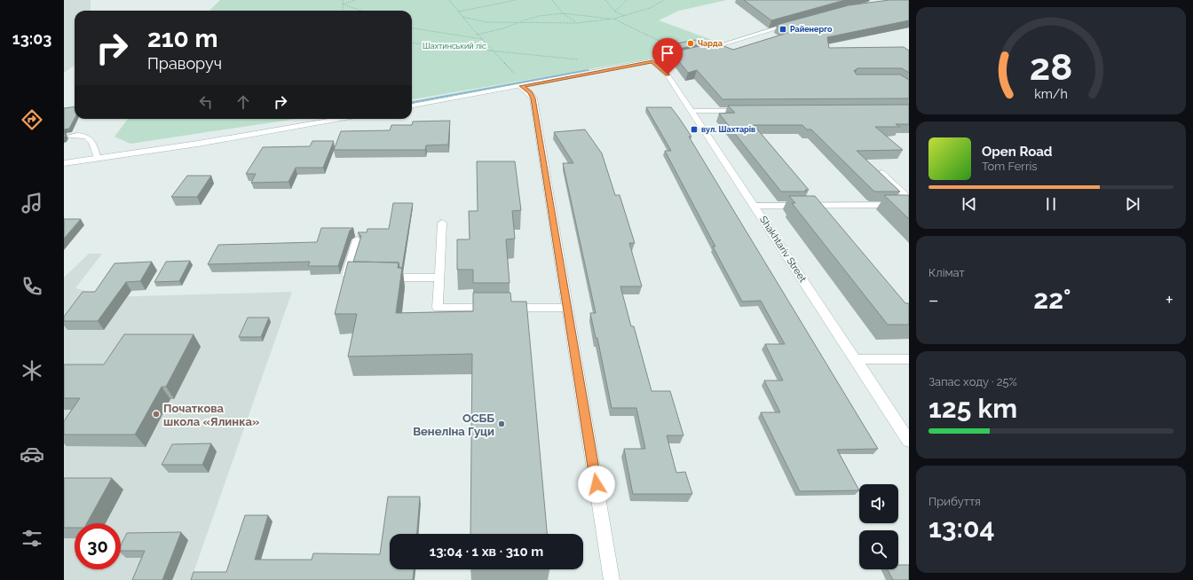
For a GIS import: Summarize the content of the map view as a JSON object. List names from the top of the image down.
{
  "streets": {
    "street": ["Shakhtariv Street"]
  },
  "parks": ["Шахтинський ліс"],
  "places": {
    "transit": ["Райенерго", "вул. Шахтарів"],
    "other": ["Чарда", "Початкова школа «Ялинка»", "ОСББ Венеліна Гуци"]
  },
  "page": {
    "tabs": "13:03",
    "turn": ["210 m", "Праворуч"],
    "song": ["Open Road", "Tom Ferris"],
    "tile": [
      "Клімат",
      ["Запас ходу · 25%", "125 km"],
      ["Прибуття", "13:04"]
    ],
    "heat": ["−", "22°", "+"],
    "limit": "30",
    "trip": "13:04 · 1 хв · 310 m",
    "gauge": ["28", "km/h"]
  }
}
